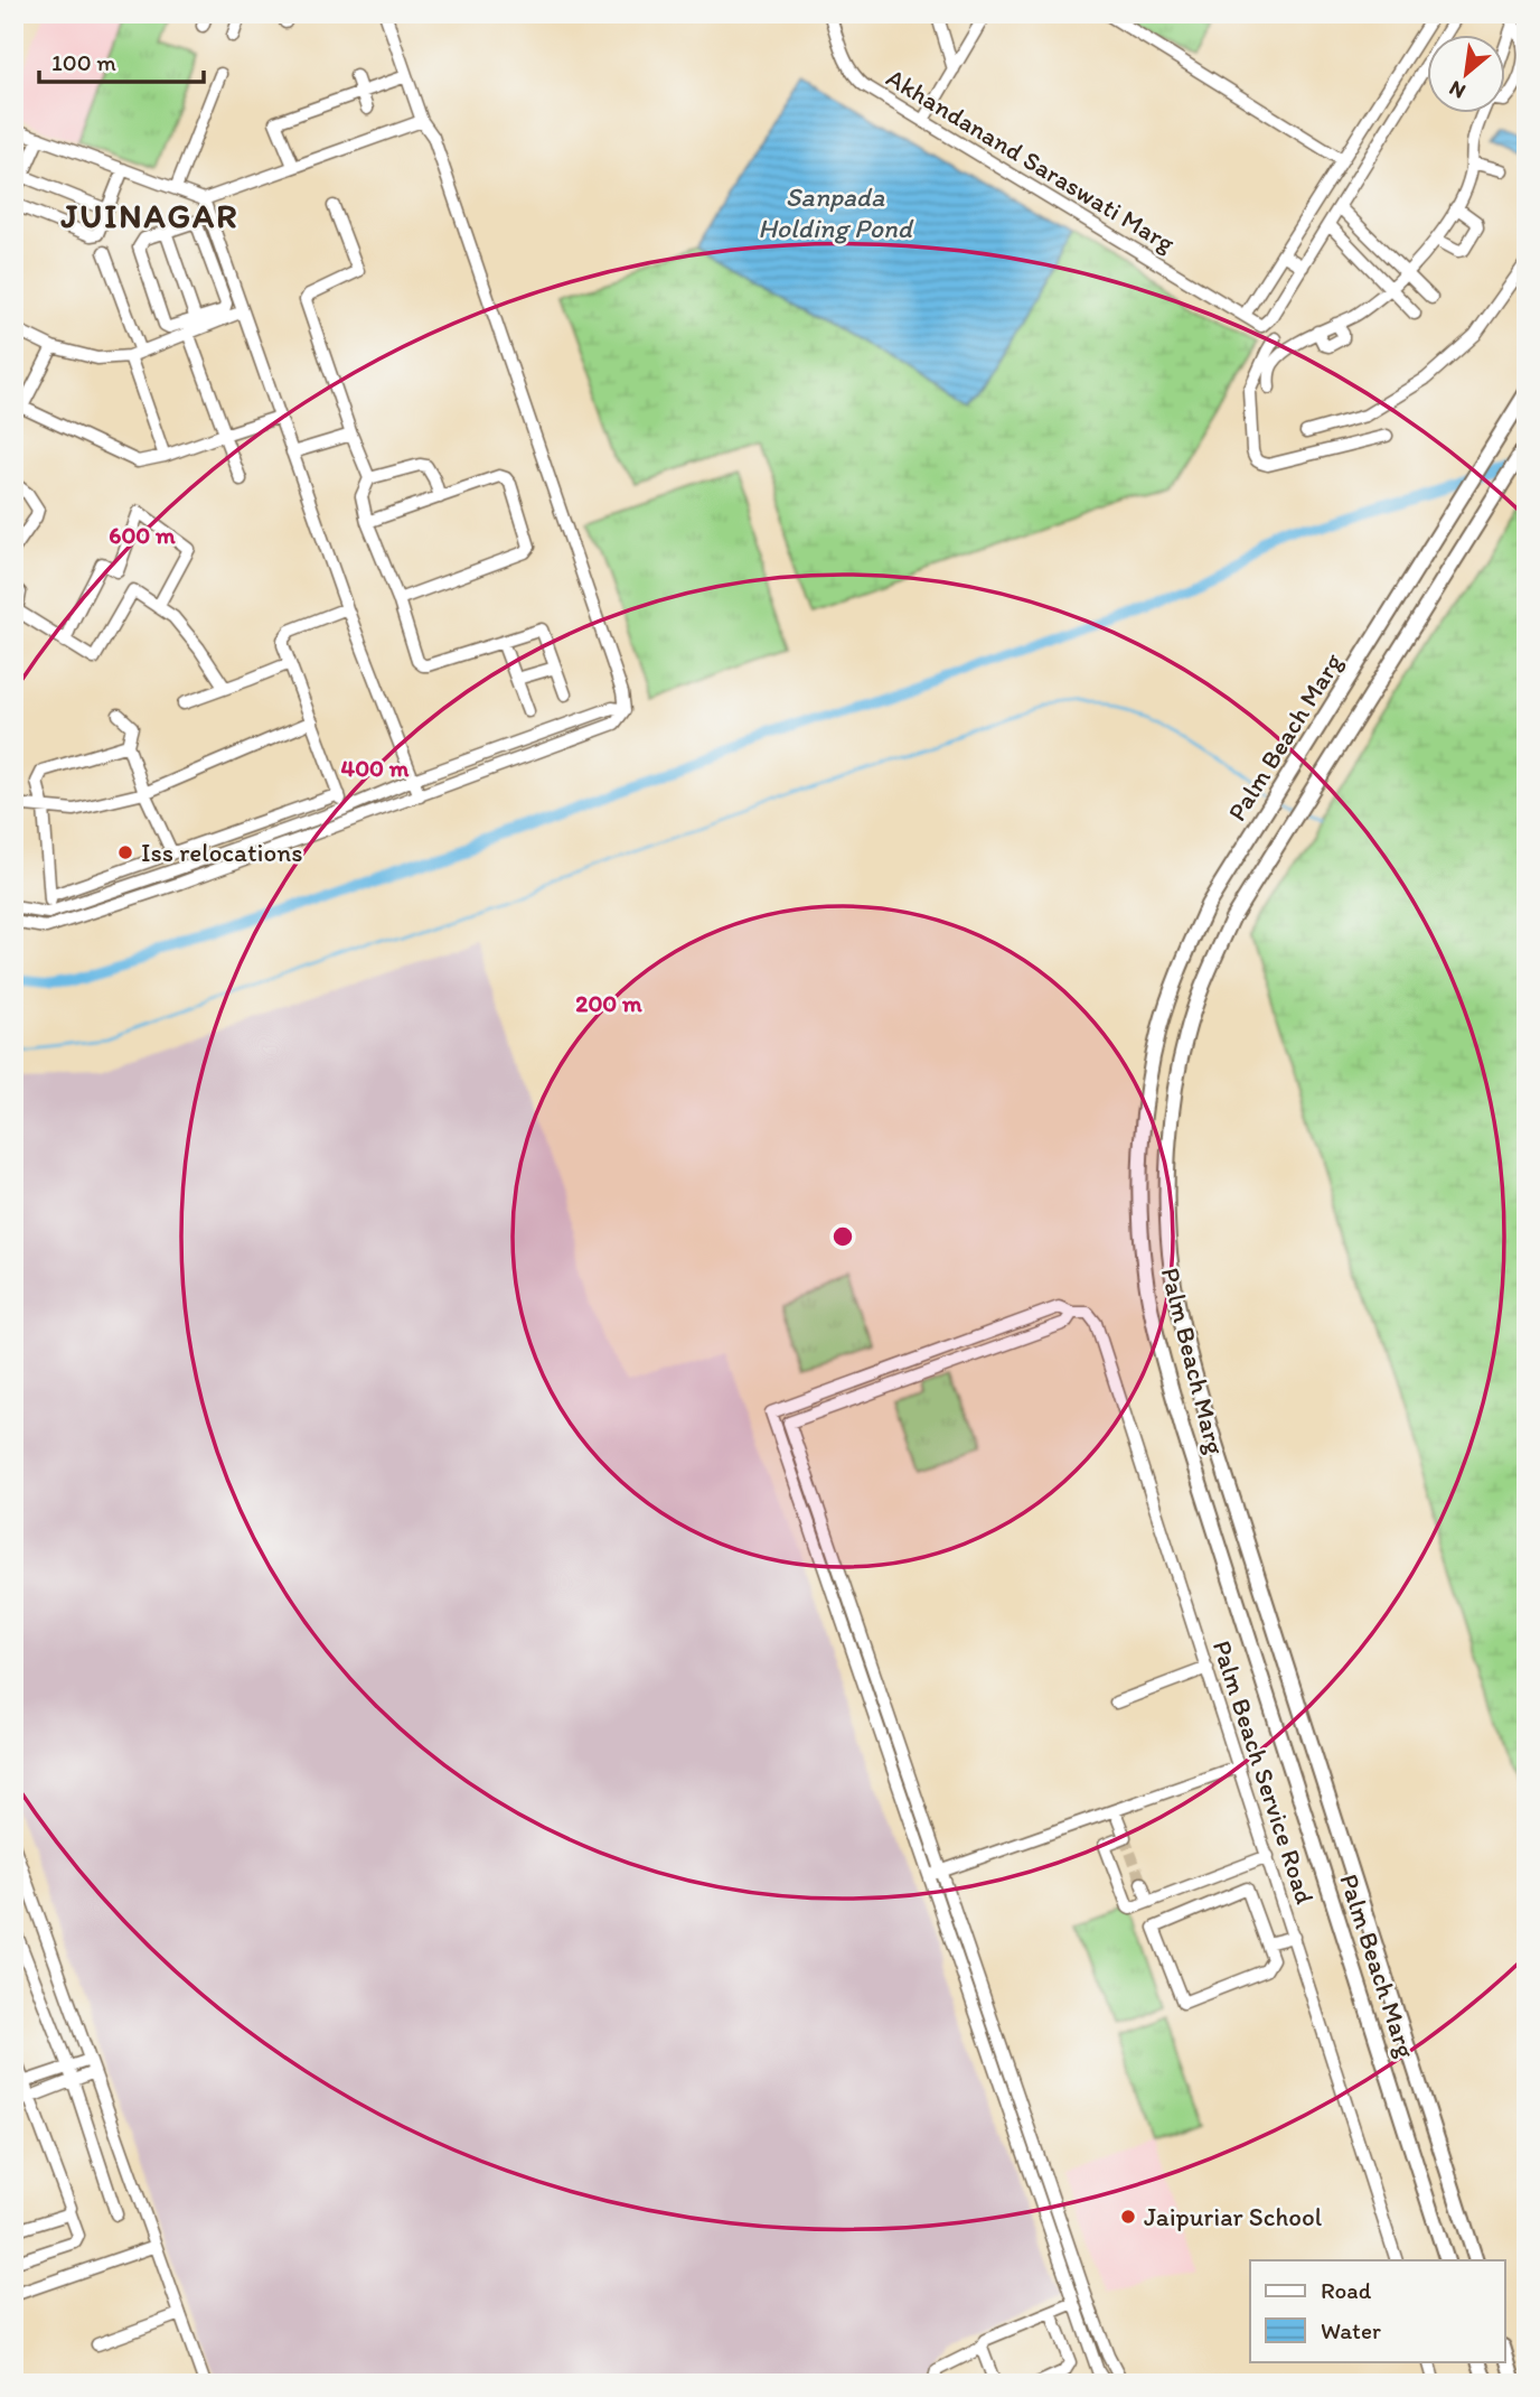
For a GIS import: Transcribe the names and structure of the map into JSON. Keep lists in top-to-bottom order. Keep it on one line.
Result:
{"streets":{"main road":["Palm Beach Marg"],"street":["Akhandanand Saraswati Marg","Palm Beach Service Road"]},"districts":["JUINAGAR"],"water":["Sanpada Holding Pond"],"places":["Iss relocations","Jaipuriar School"],"legend":["Road","Water"],"scale_bar":"100 m","north":"bottom left","rings":["600 m","400 m","200 m"]}
